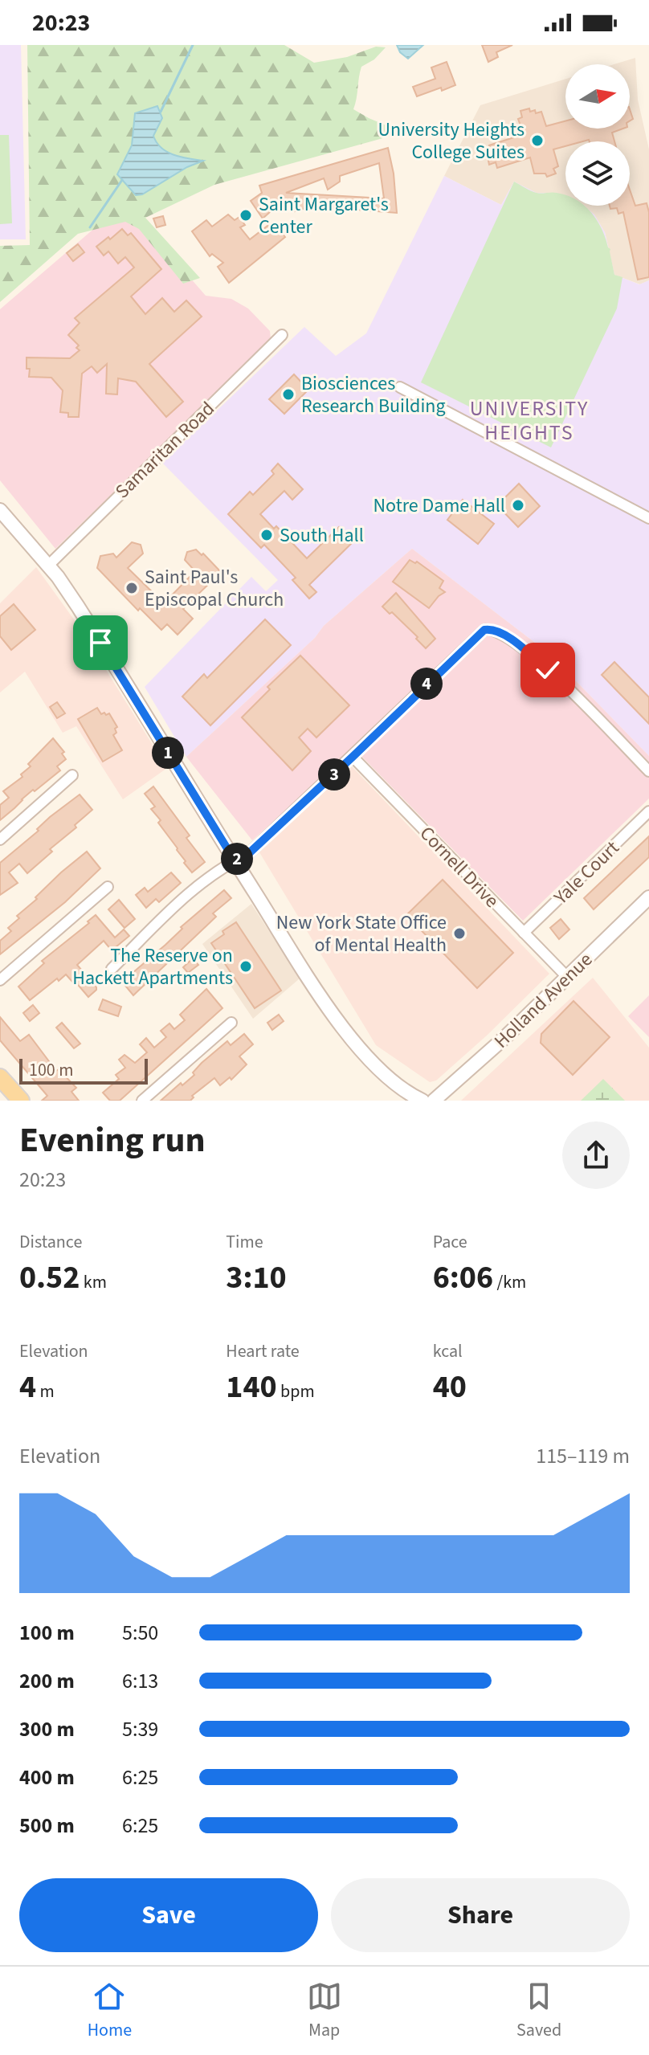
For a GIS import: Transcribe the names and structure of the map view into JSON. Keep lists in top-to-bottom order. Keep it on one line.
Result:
{"streets":{"street":["Samaritan Road","Cornell Drive","Yale Court","Holland Avenue"]},"crossings":[["Cornell Drive","Yale Court"],["Cornell Drive","Holland Avenue"]],"districts":["UNIVERSITY HEIGHTS"],"places":["University Heights College Suites","Saint Margaret's Center","Biosciences Research Building","Notre Dame Hall","South Hall","Saint Paul's Episcopal Church","New York State Office of Mental Health","The Reserve on Hackett Apartments"],"scale_bar":"100 m","north":"right","page":{"status":"20:23","pins":["4","1","3","2"],"scale":"100 m","heading":["Evening run","20:23"],"stats":[["Distance","0.52 km"],["Time","3:10"],["Pace","6:06 /km"],["Elevation","4 m"],["Heart rate","140 bpm"],["kcal","40"]],"chart":["Elevation","115–119 m"],"list":[{"name":"100 m","note":"5:50"},{"name":"200 m","note":"6:13"},{"name":"300 m","note":"5:39"},{"name":"400 m","note":"6:25"},{"name":"500 m","note":"6:25"}],"buttons":["Save","Share"],"tabs":["Home","Map","Saved"]}}
